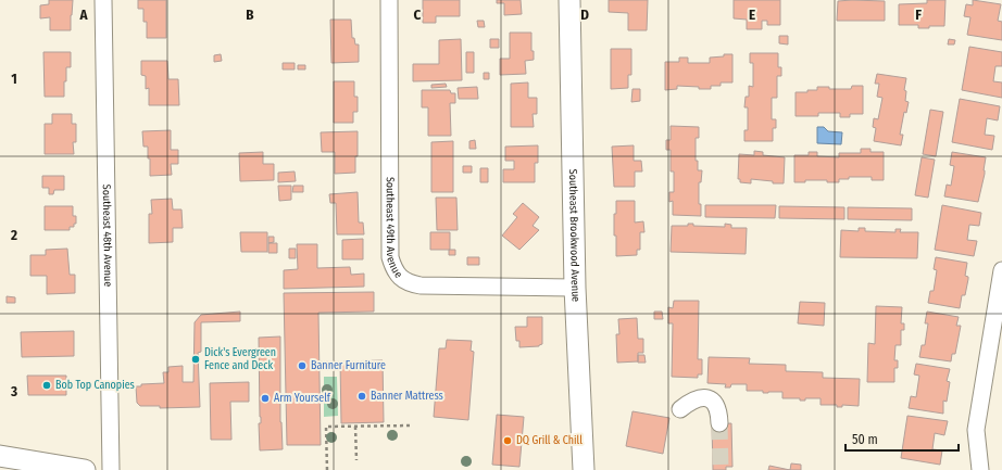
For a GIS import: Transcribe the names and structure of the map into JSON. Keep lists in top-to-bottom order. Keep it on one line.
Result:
{"streets":{"main road":["Southeast Brookwood Avenue"],"street":["Southeast 49th Avenue","Southeast 48th Avenue"]},"crossings":[["Southeast 49th Avenue","Southeast Brookwood Avenue"]],"places":["Dick's Evergreen Fence and Deck","Banner Furniture","Bob Top Canopies","Banner Mattress","Arm Yourself","DQ Grill & Chill"],"scale_bar":"50 m","grid":{"columns":["A","B","C","D","E","F"],"rows":["1","2","3"]}}
